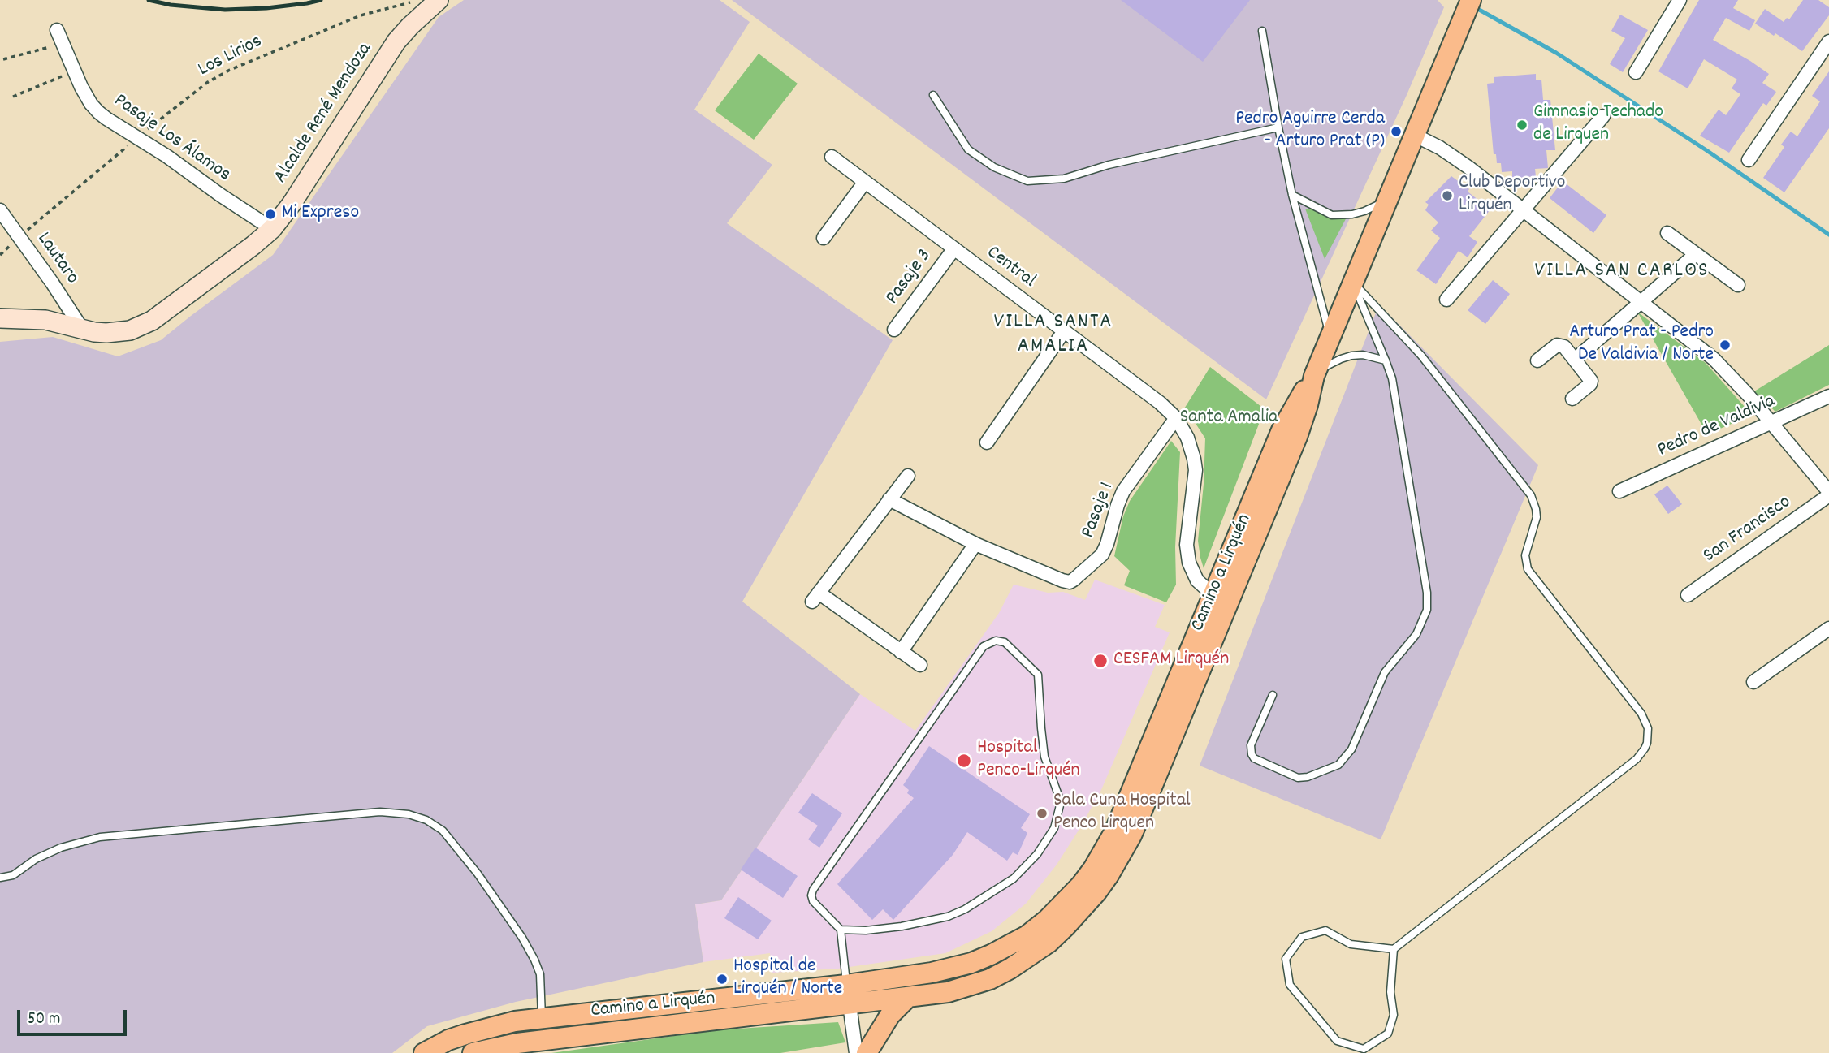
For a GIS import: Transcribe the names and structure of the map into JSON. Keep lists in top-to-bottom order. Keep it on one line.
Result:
{"streets":{"main road":["Camino a Lirquén"],"street":["Alcalde René Mendoza","Pasaje Los Álamos","Lautaro","Central","Pasaje 3","Pedro de Valdivia","Pasaje 1","San Francisco"],"path":["Los Lirios"]},"crossings":[["Los Lirios","Pasaje Los Álamos"],["Los Lirios","Lautaro"],["Alcalde René Mendoza","Pasaje Los Álamos"],["Alcalde René Mendoza","Lautaro"],["Central","Pasaje 3"],["Central","Pasaje 1"],["Central","Camino a Lirquén"]],"districts":["VILLA SAN CARLOS","VILLA SANTA AMALIA"],"parks":["Santa Amalia"],"places":["Gimnasio Techado de Lirquen","Pedro Aguirre Cerda - Arturo Prat (P)","Club Deportivo Lirquén","Mi Expreso","Arturo Prat - Pedro De Valdivia / Norte","CESFAM Lirquén","Hospital Penco-Lirquén","Sala Cuna Hospital Penco Lirquen","Hospital de Lirquén / Norte"],"scale_bar":"50 m"}
